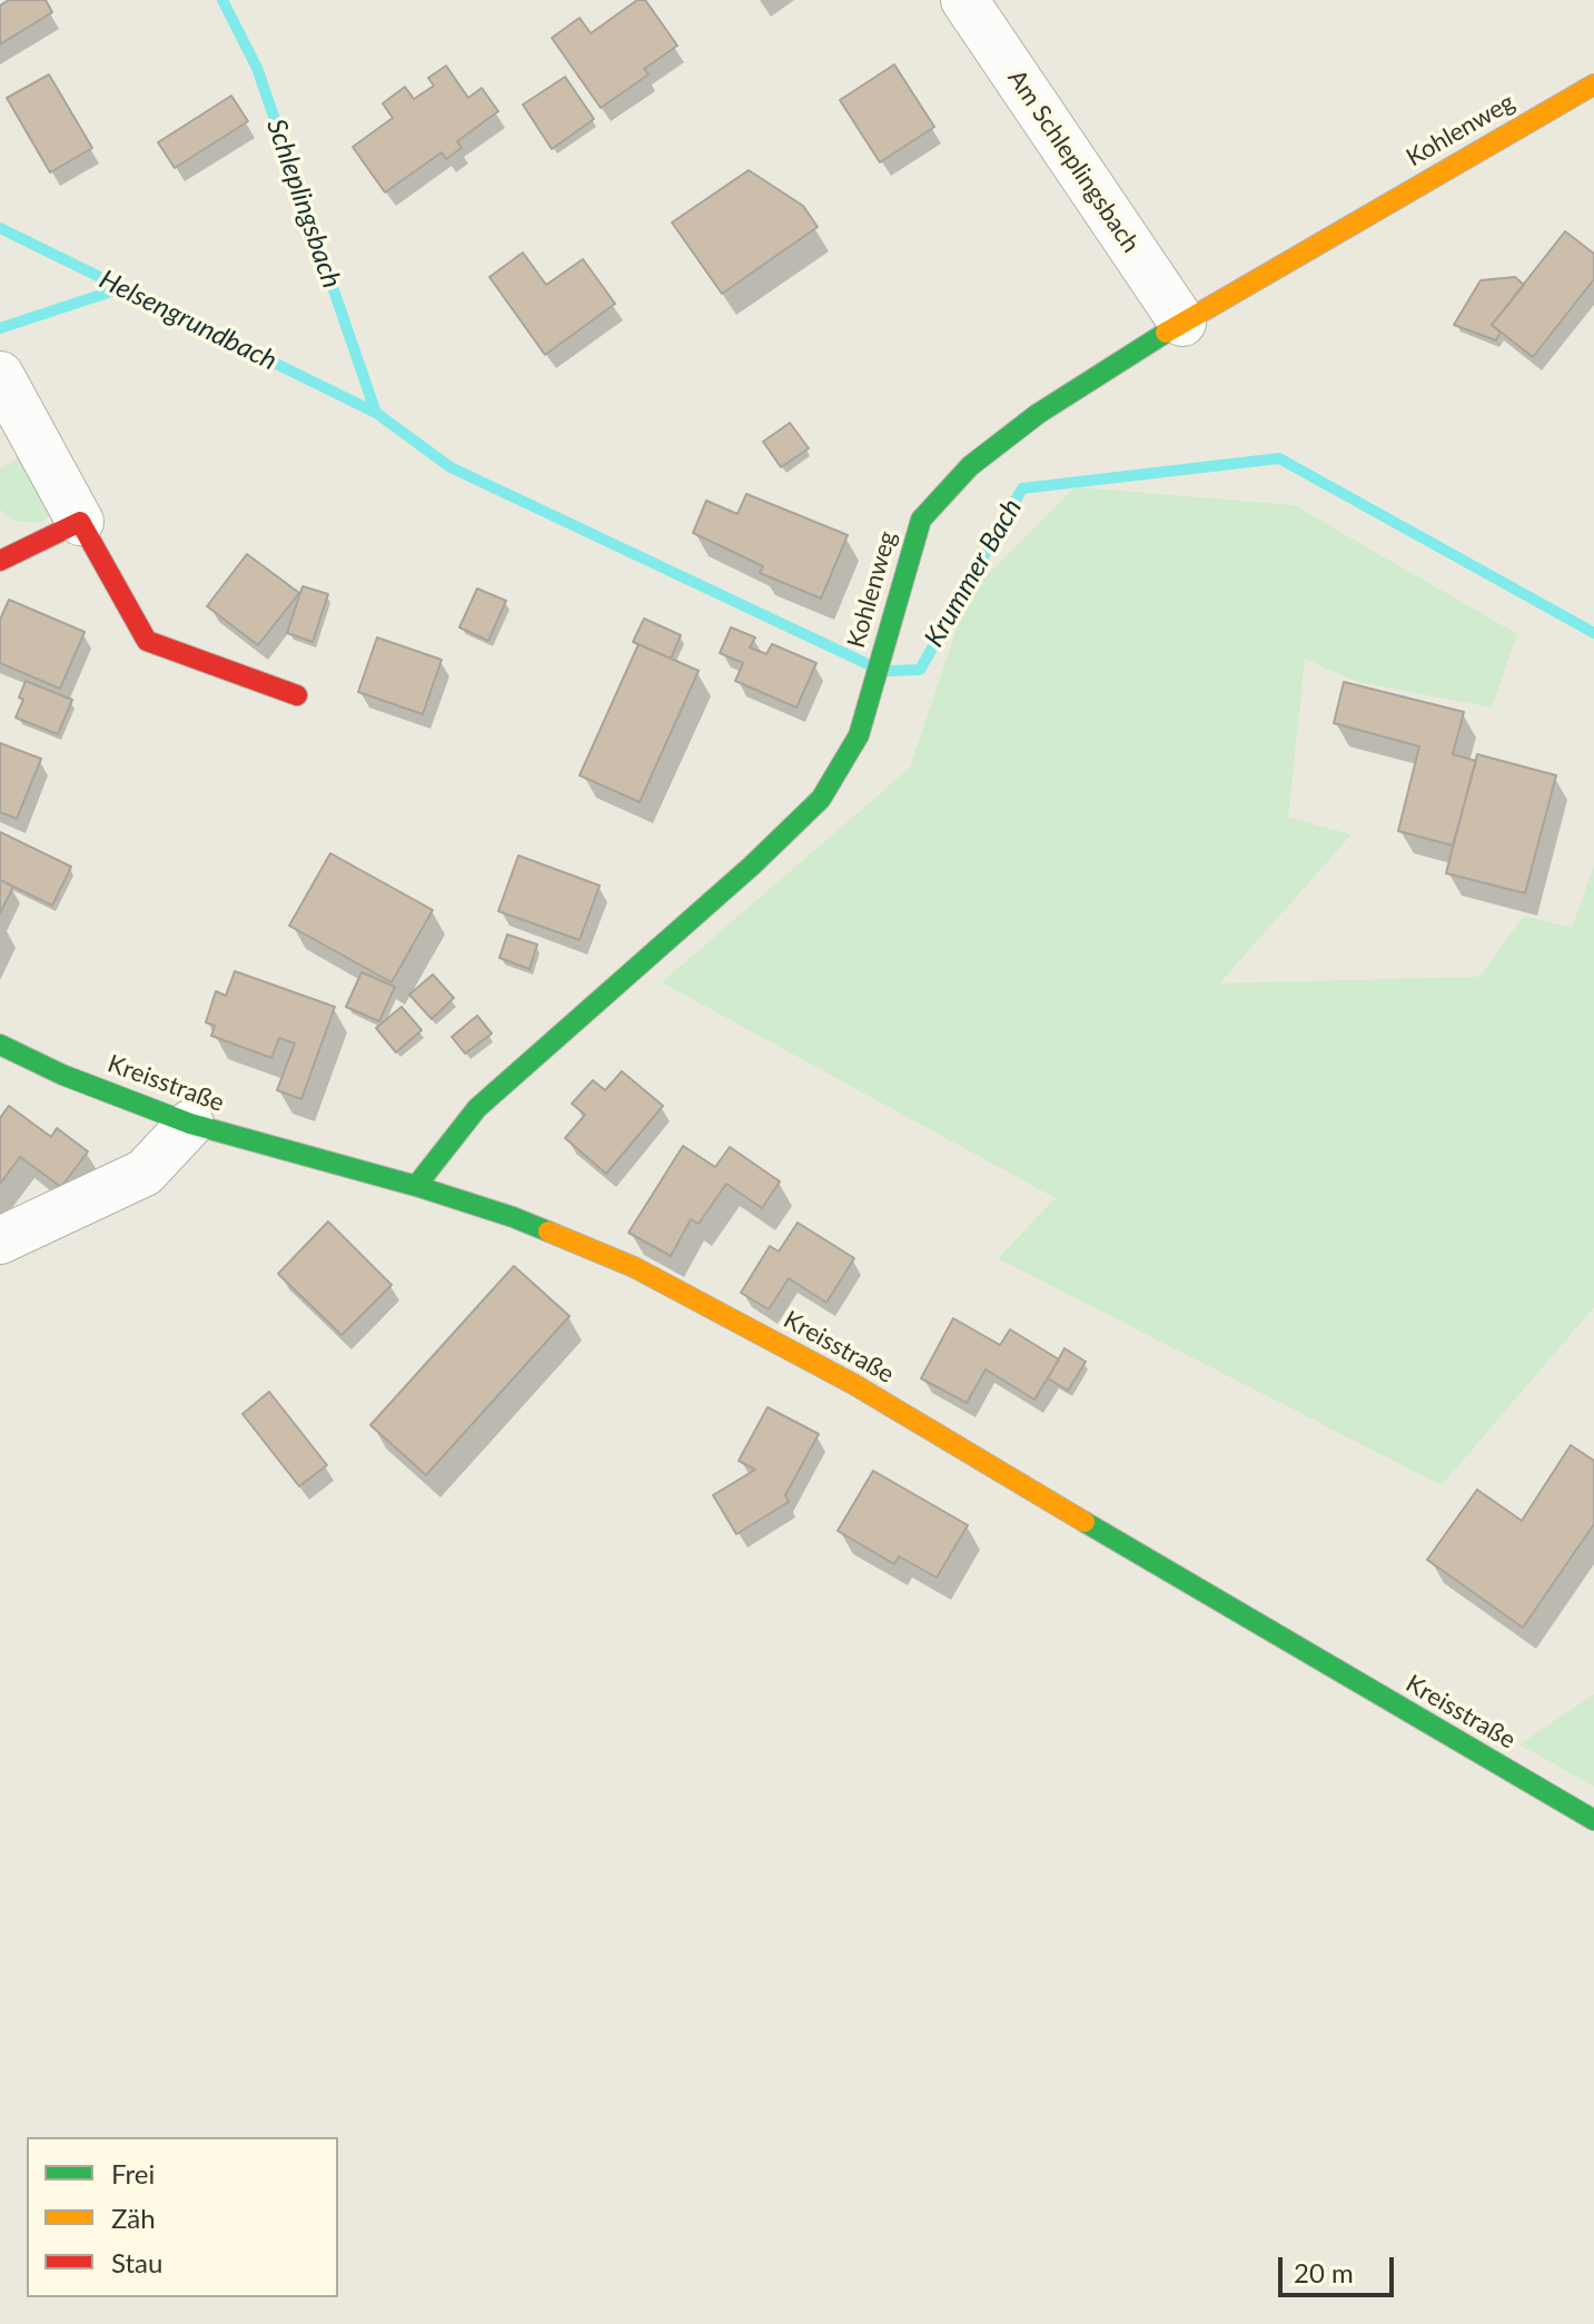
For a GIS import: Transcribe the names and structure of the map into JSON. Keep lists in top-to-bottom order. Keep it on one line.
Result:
{"streets":{"street":["Kohlenweg","Am Schleplingsbach","Kreisstraße"]},"crossings":[["Kohlenweg","Am Schleplingsbach"],["Kohlenweg","Kreisstraße"]],"water":["Schleplingsbach","Helsengrundbach","Krummer Bach"],"legend":["Frei","Zäh","Stau"],"scale_bar":"20 m"}
